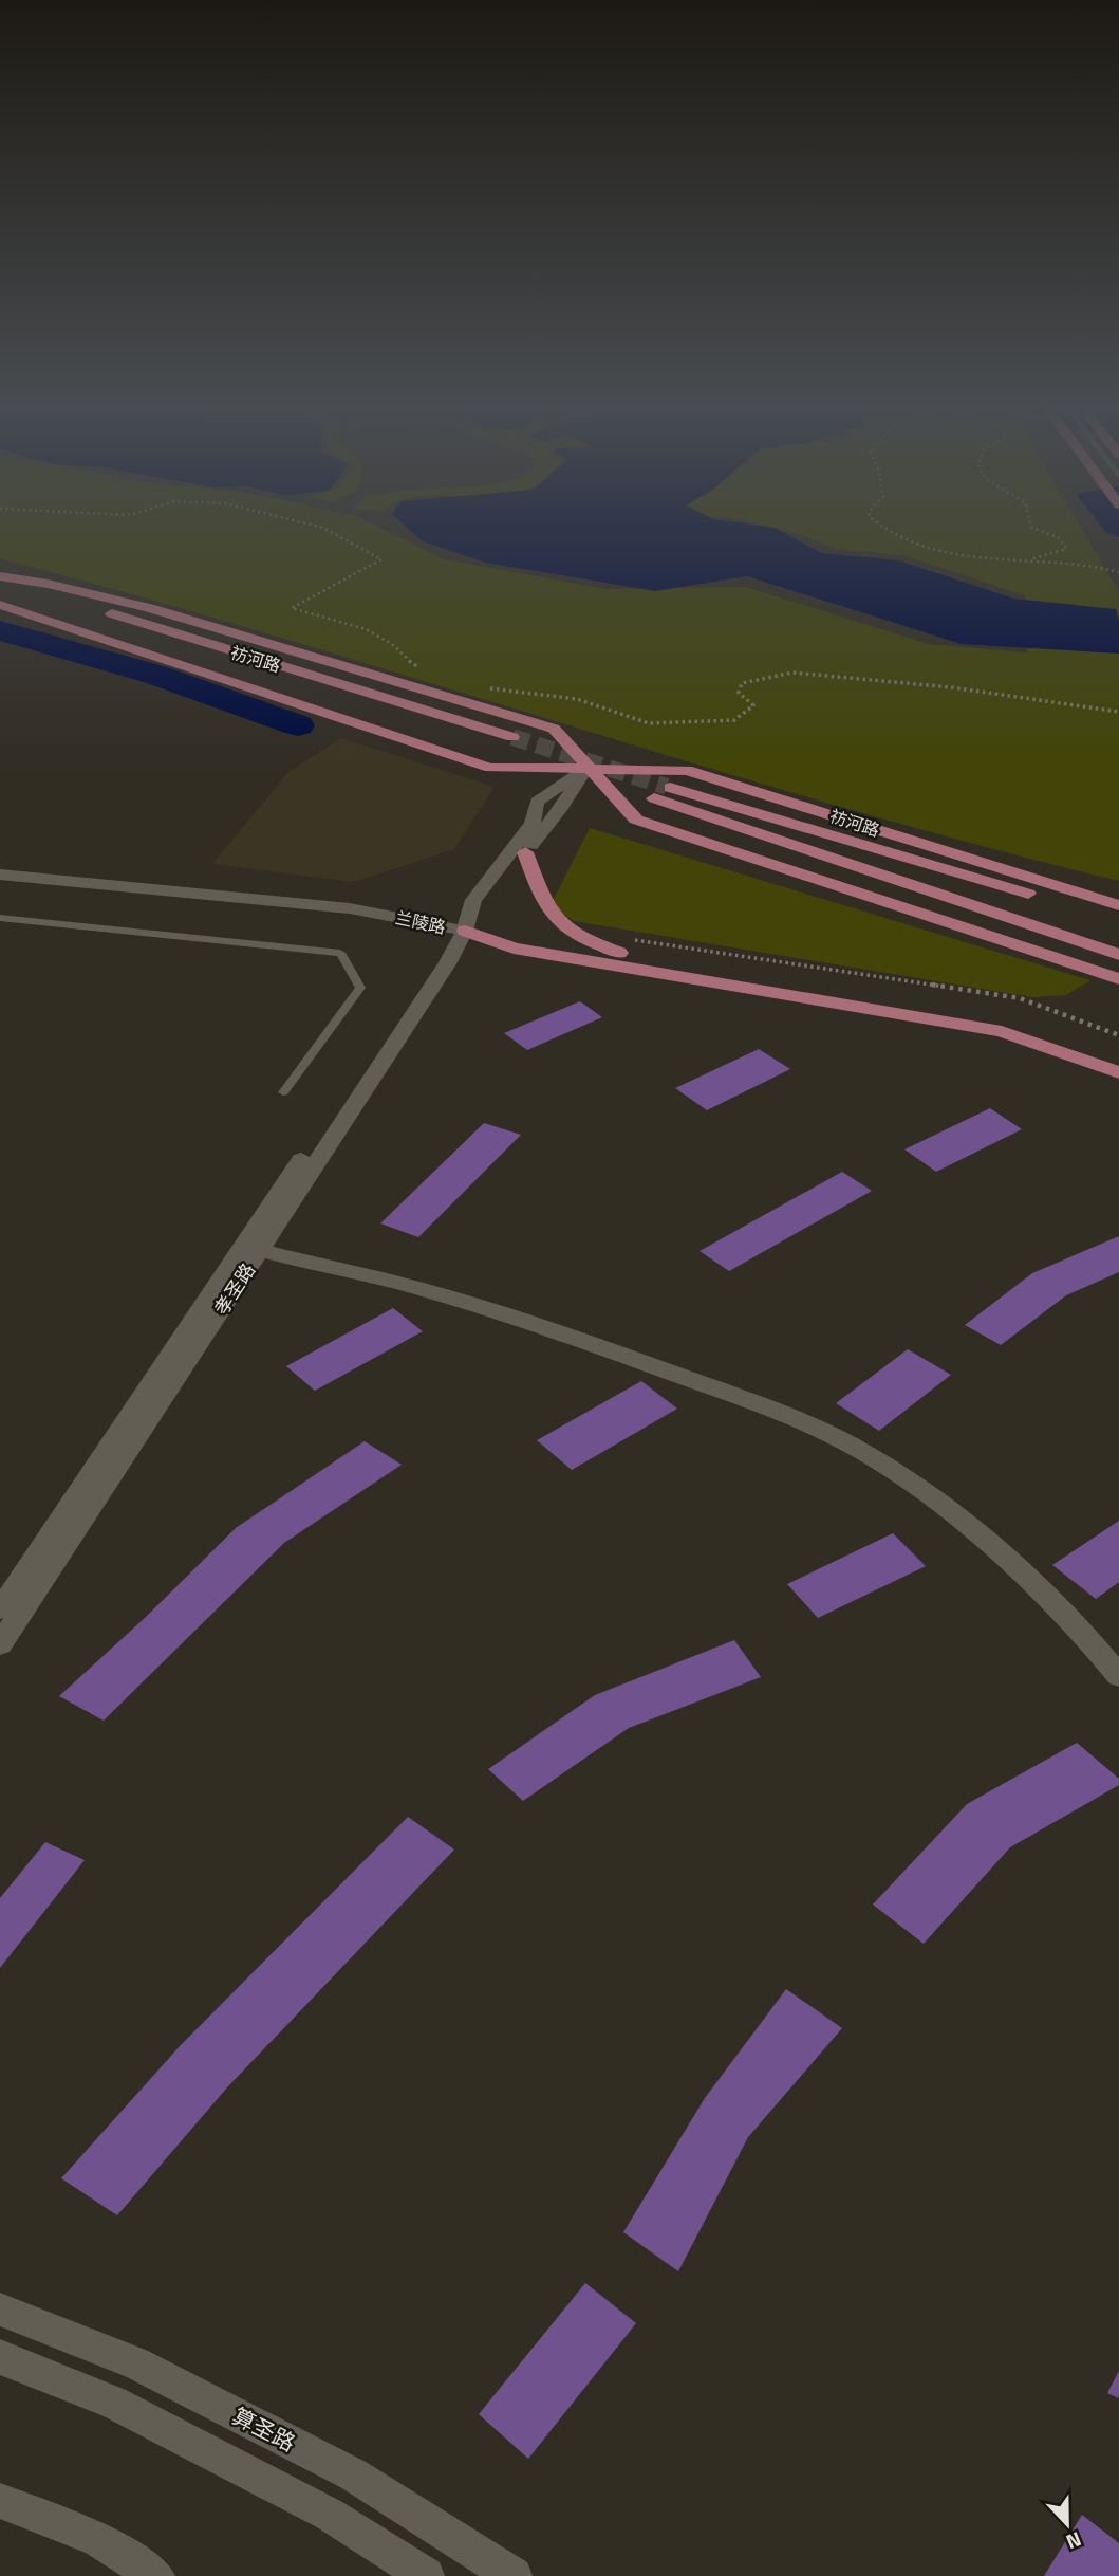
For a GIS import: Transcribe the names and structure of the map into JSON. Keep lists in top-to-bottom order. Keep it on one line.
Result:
{"streets":{"main road":["祊河路","兰陵路","孝圣路","算圣路"]},"crossings":[["祊河路","孝圣路"],["兰陵路","孝圣路"]],"north":"bottom"}
